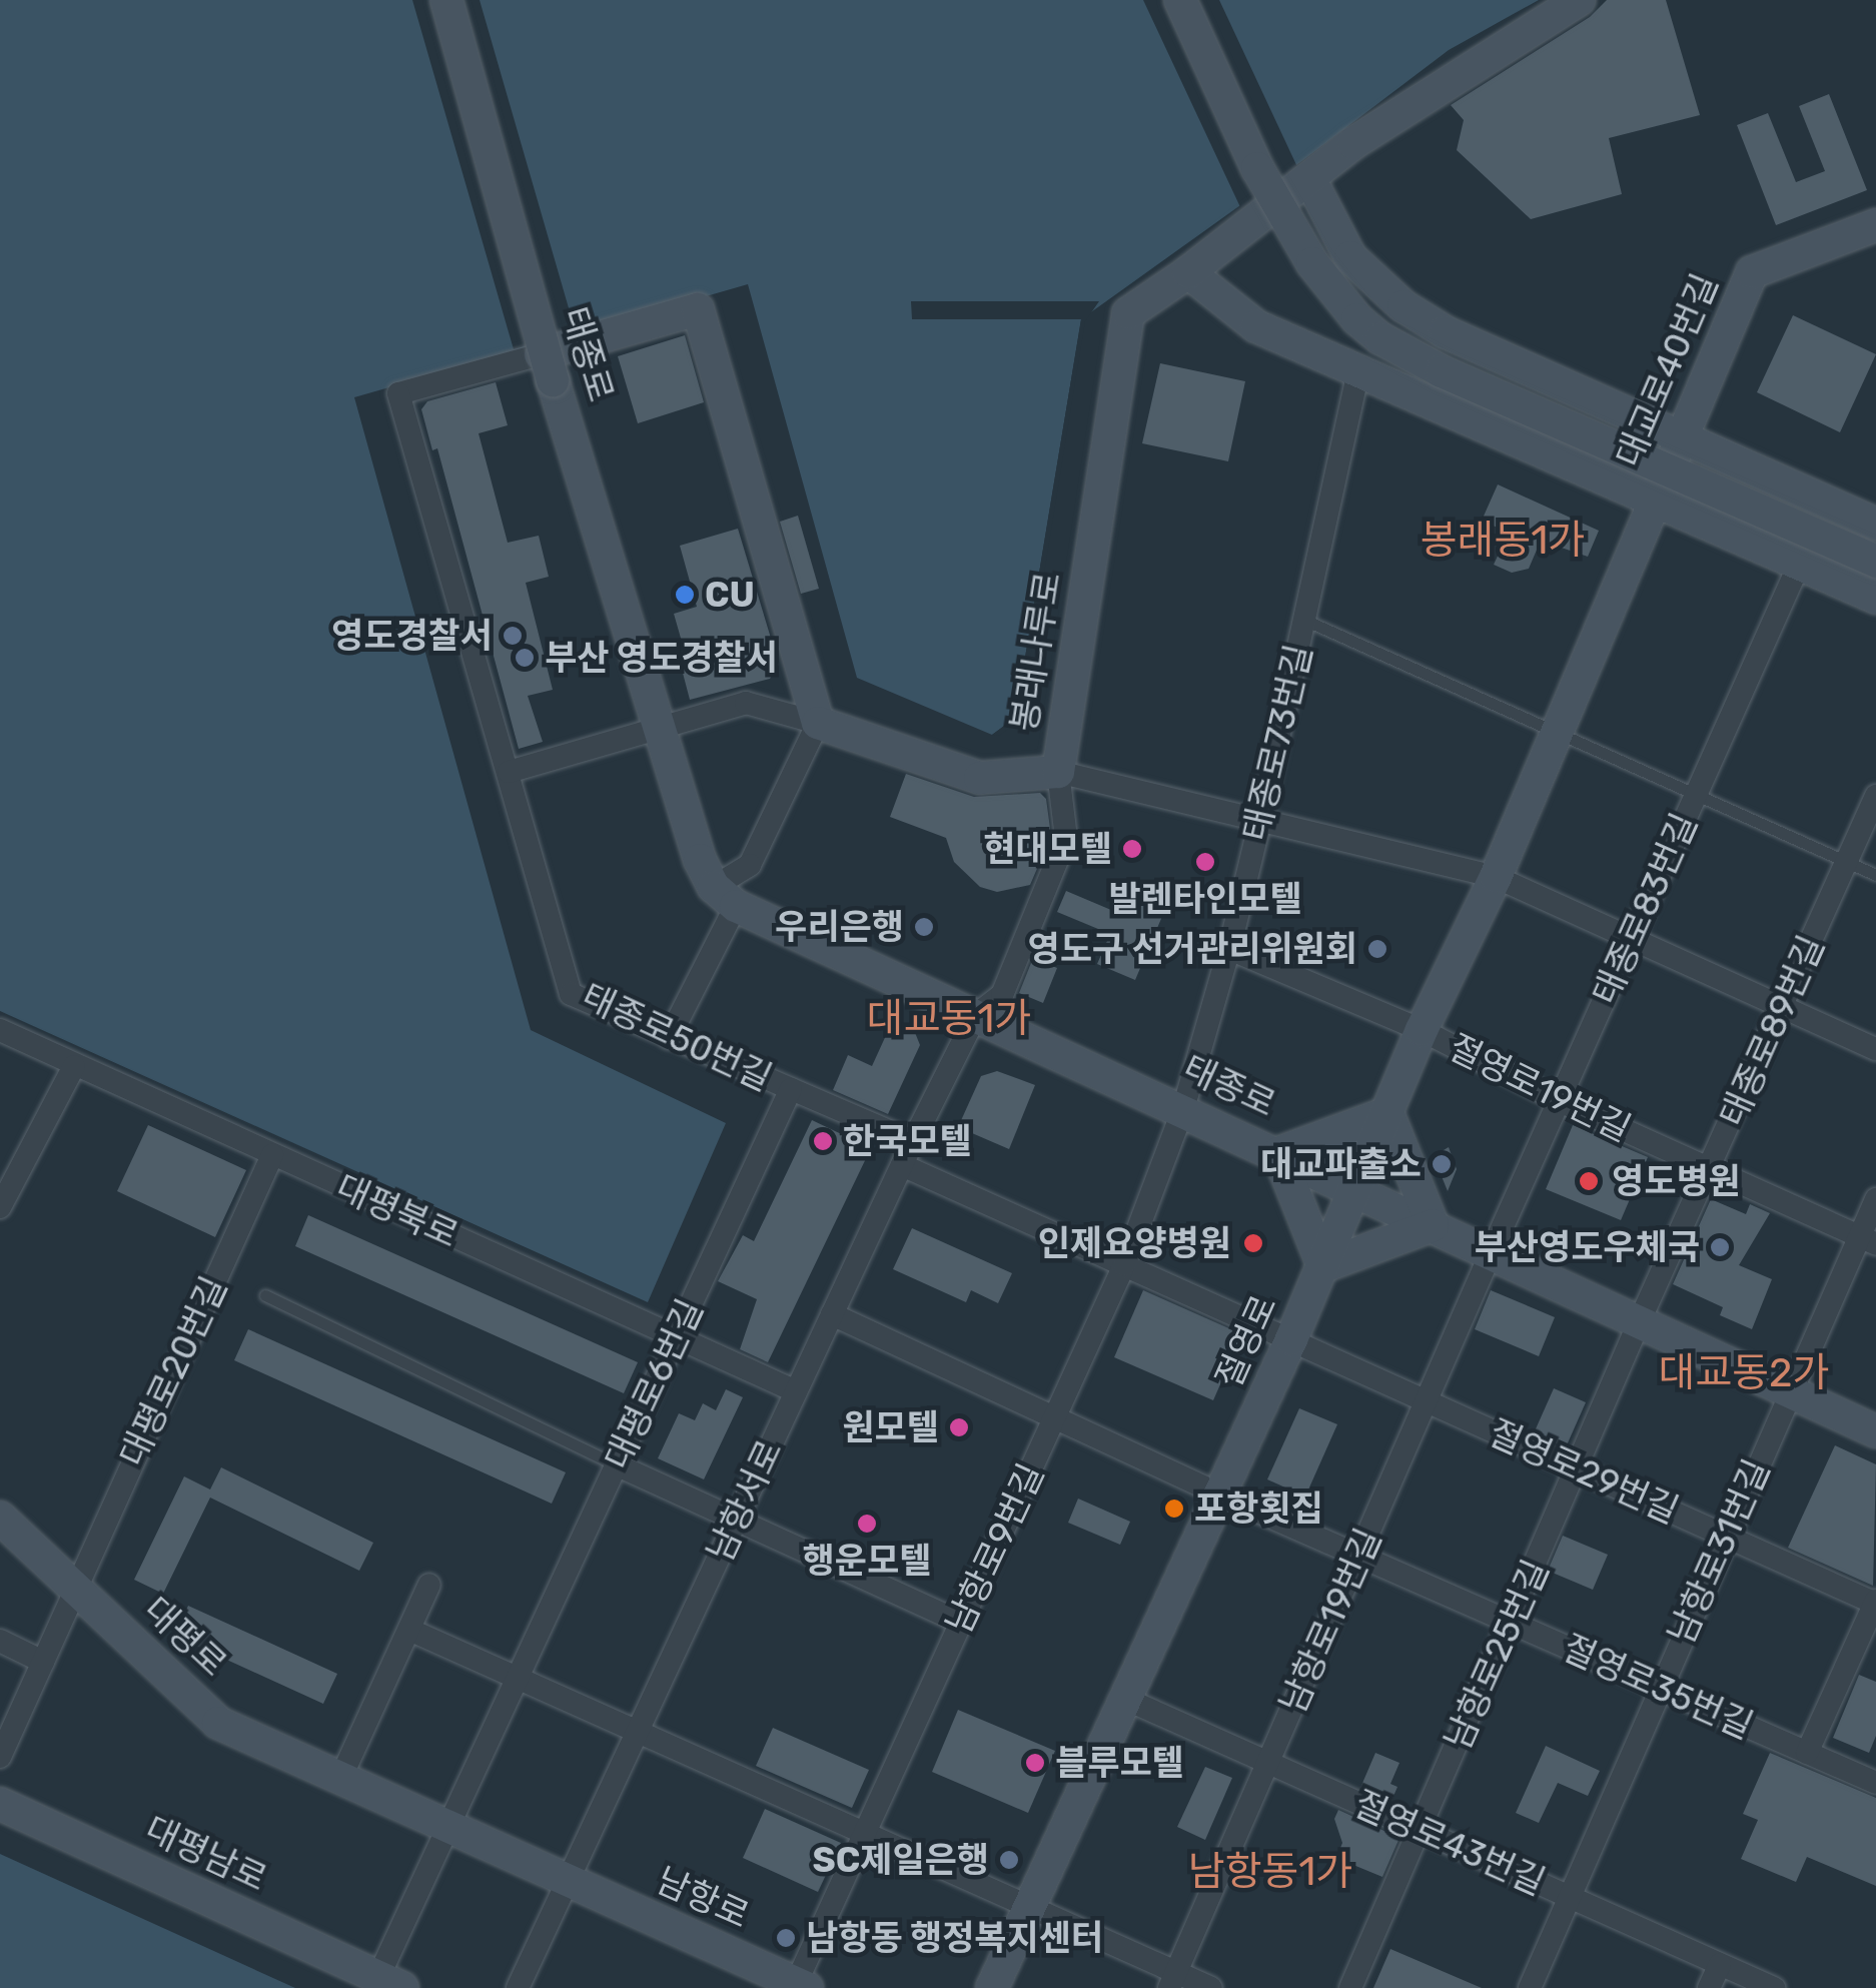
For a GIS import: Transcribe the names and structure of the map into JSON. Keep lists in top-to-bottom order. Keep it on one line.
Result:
{"streets":{"main road":["태종로","대교로40번길","봉래나루로","절영로","대평로","대평남로","남항로"],"street":["태종로73번길","태종로83번길","태종로89번길","태종로50번길","절영로19번길","대평북로","대평로20번길","대평로6번길","절영로29번길","남항서로","남항로9번길","남항로31번길","남항로19번길","남항로25번길","절영로35번길","절영로43번길"]},"crossings":[["태종로","태종로73번길"],["태종로","태종로83번길"],["태종로","태종로89번길"],["태종로","절영로"],["태종로","남항서로"],["태종로","남항로9번길"],["태종로","남항로31번길"],["태종로","남항로19번길"],["태종로","남항로25번길"],["대교로40번길","절영로"],["봉래나루로","남항서로"],["태종로73번길","절영로19번길"],["태종로73번길","남항로9번길"],["태종로83번길","절영로19번길"],["태종로83번길","남항로19번길"],["태종로89번길","절영로19번길"],["태종로89번길","남항로25번길"],["태종로50번길","대평로6번길"],["태종로50번길","남항서로"],["절영로19번길","절영로"],["절영로19번길","남항로31번길"],["대평북로","대평로20번길"],["대평북로","대평로6번길"],["대평북로","남항서로"],["절영로","절영로29번길"],["절영로","절영로35번길"],["절영로","절영로43번길"],["대평로20번길","대평로"],["대평로6번길","대평로"],["대평로6번길","대평남로"],["절영로29번길","남항서로"],["절영로29번길","남항로9번길"],["절영로29번길","남항로31번길"],["절영로29번길","남항로19번길"],["절영로29번길","남항로25번길"],["남항서로","대평로"],["남항서로","절영로35번길"],["남항서로","남항로"],["남항로9번길","절영로35번길"],["남항로9번길","남항로"],["남항로31번길","절영로35번길"],["남항로31번길","절영로43번길"],["남항로19번길","절영로35번길"],["남항로19번길","절영로43번길"],["대평로","대평남로"],["대평로","남항로"],["남항로25번길","절영로35번길"],["남항로25번길","절영로43번길"]],"districts":["봉래동1가","대교동1가","대교동2가","남항동1가"],"places":["CU","영도경찰서","부산 영도경찰서","현대모텔","발렌타인모텔","우리은행","영도구 선거관리위원회","한국모텔","대교파출소","영도병원","인제요양병원","부산영도우체국","원모텔","포항횟집","행운모텔","블루모텔","SC제일은행","남항동 행정복지센터"]}
